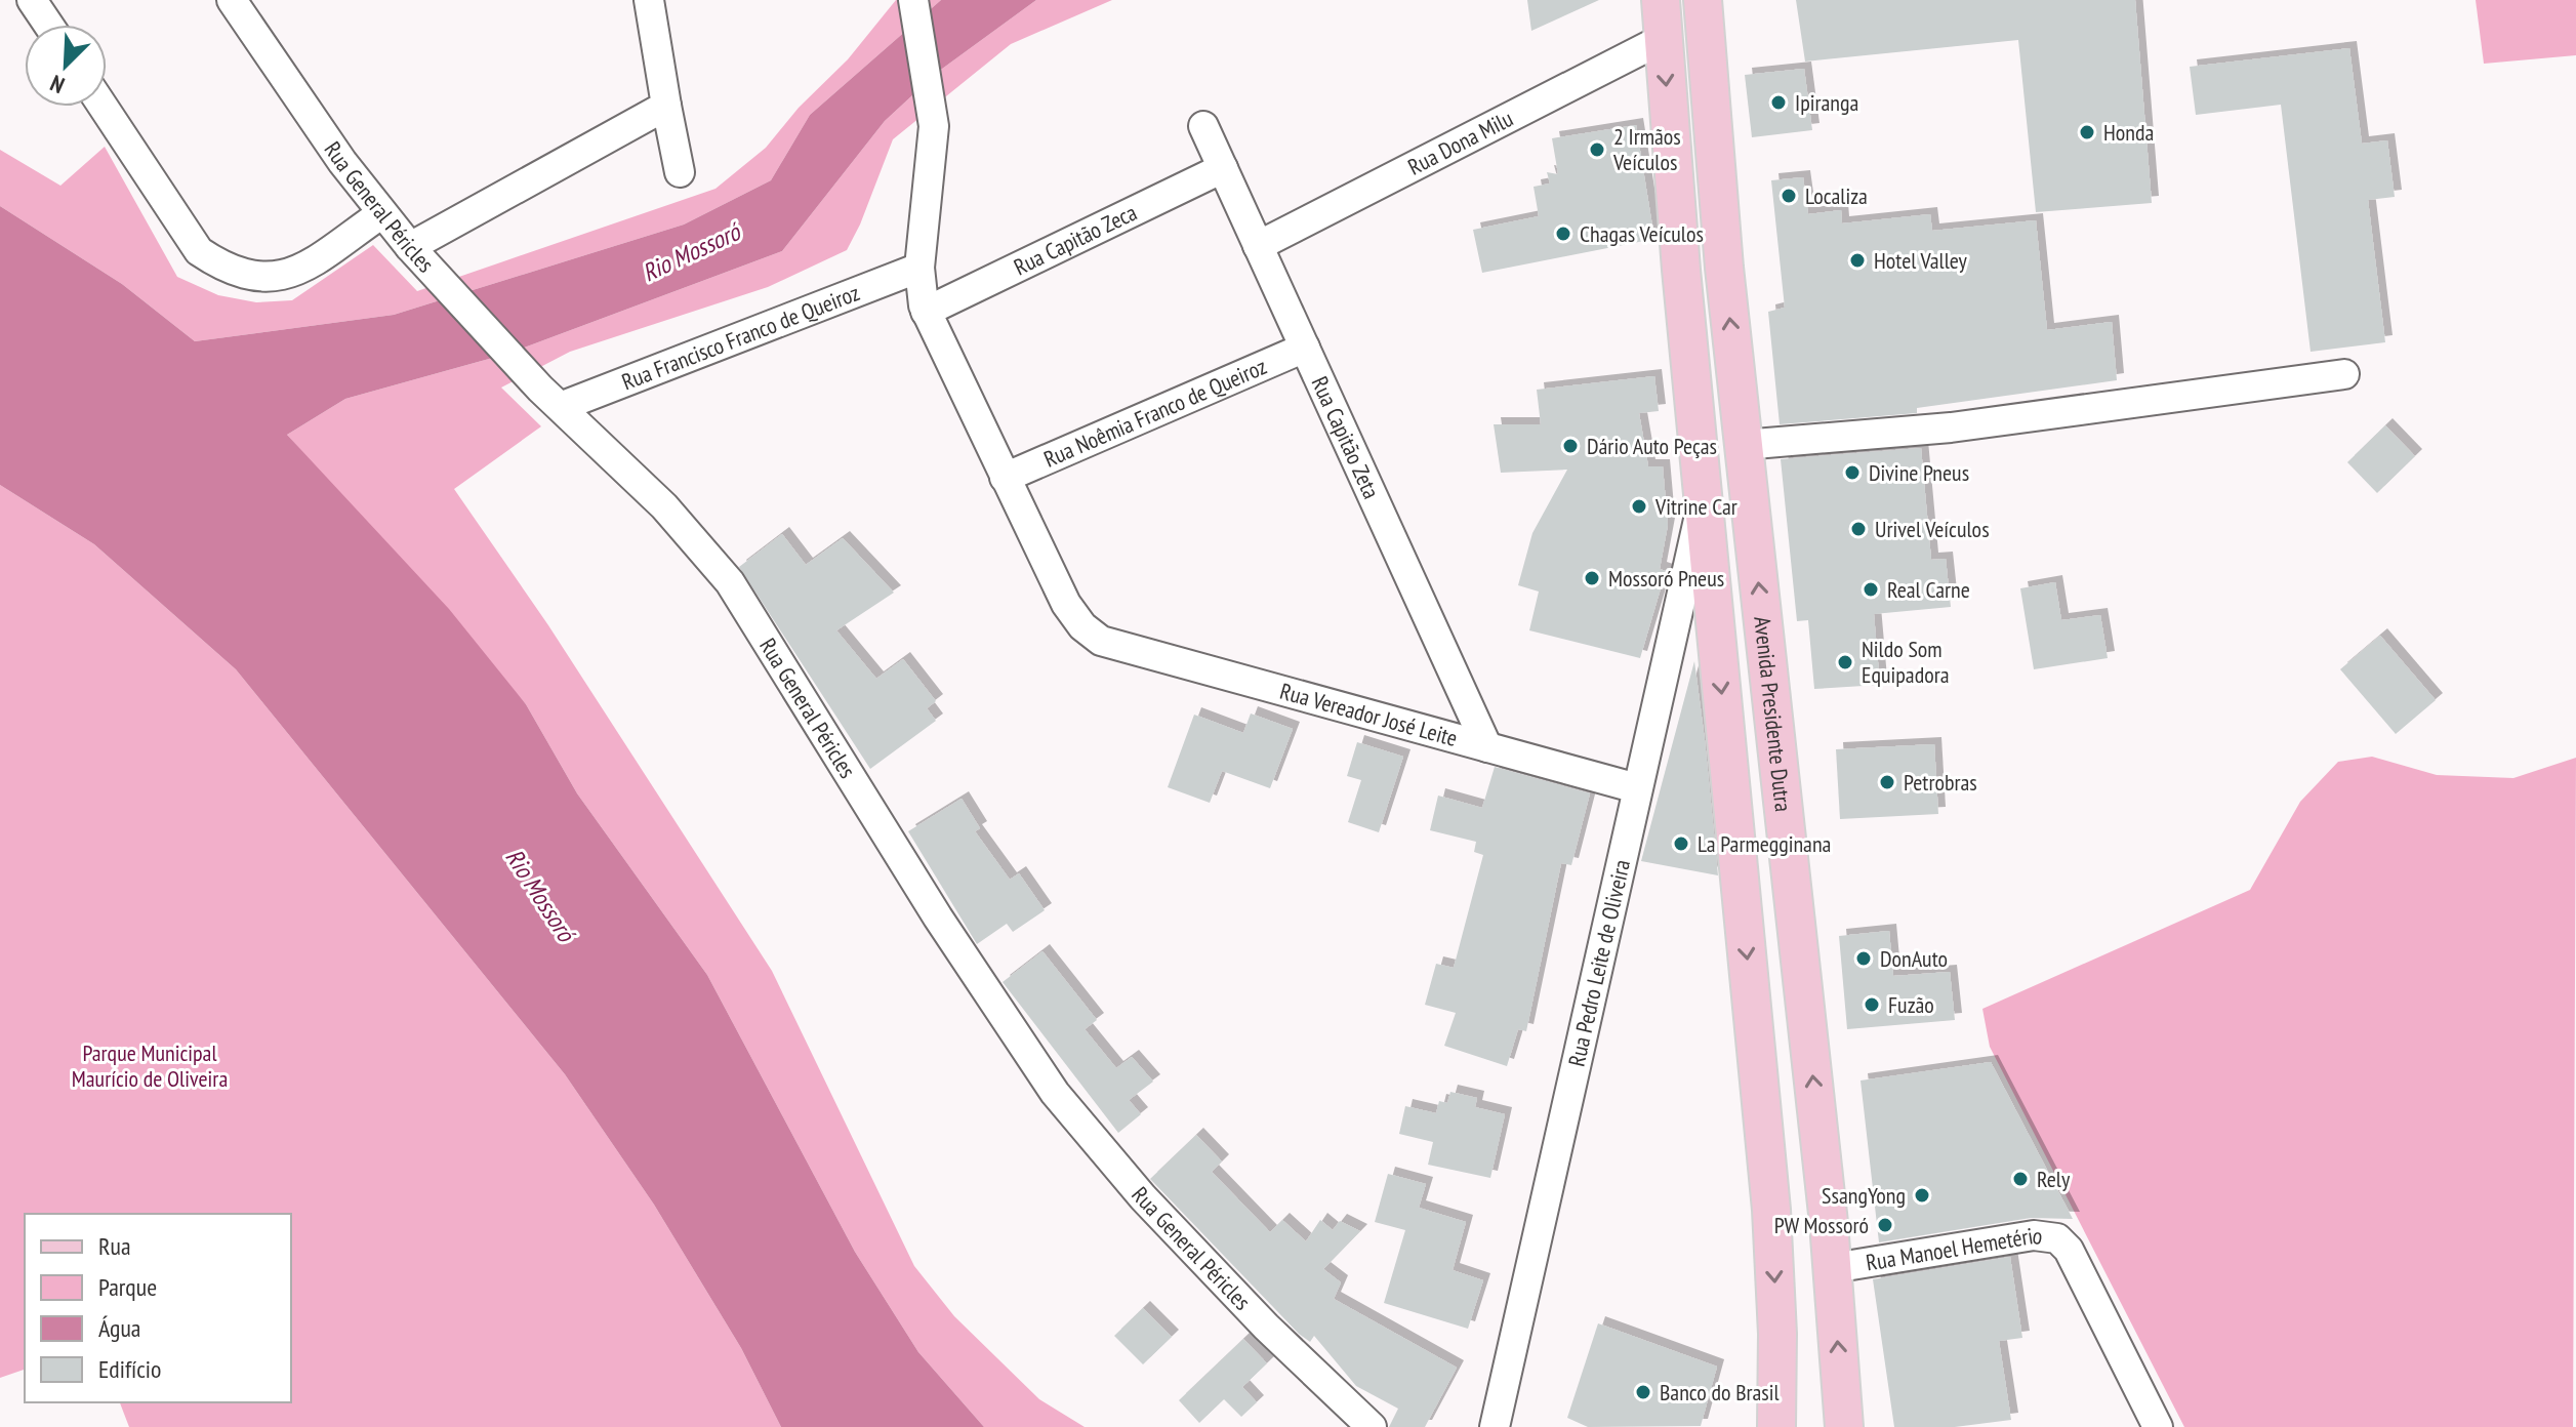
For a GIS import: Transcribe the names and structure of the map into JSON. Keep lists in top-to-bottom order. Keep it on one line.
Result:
{"streets":{"main road":["Avenida Presidente Dutra"],"street":["Rua Dona Milu","Rua General Péricles","Rua Capitão Zeca","Rua Francisco Franco de Queiroz","Rua Noêmia Franco de Queiroz","Rua Capitão Zeta","Rua Vereador José Leite","Rua Pedro Leite de Oliveira","Rua Manoel Hemetério"]},"crossings":[["Rua Dona Milu","Rua Capitão Zeta"],["Rua General Péricles","Rua Francisco Franco de Queiroz"],["Rua Capitão Zeca","Rua Capitão Zeta"],["Rua Noêmia Franco de Queiroz","Rua Capitão Zeta"],["Rua Noêmia Franco de Queiroz","Rua Vereador José Leite"],["Rua Capitão Zeta","Rua Vereador José Leite"],["Avenida Presidente Dutra","Rua Manoel Hemetério"],["Rua Vereador José Leite","Rua Pedro Leite de Oliveira"]],"water":["Rio Mossoró"],"parks":["Parque Municipal Maurício de Oliveira"],"places":["Ipiranga","Honda","2 Irmãos Veículos","Localiza","Chagas Veículos","Hotel Valley","Dário Auto Peças","Divine Pneus","Vitrine Car","Urivel Veículos","Mossoró Pneus","Real Carne","Nildo Som Equipadora","Petrobras","La Parmegginana","DonAuto","Fuzão","Rely","SsangYong","PW Mossoró","Banco do Brasil"],"legend":["Rua","Parque","Água","Edifício"],"north":"bottom left"}
